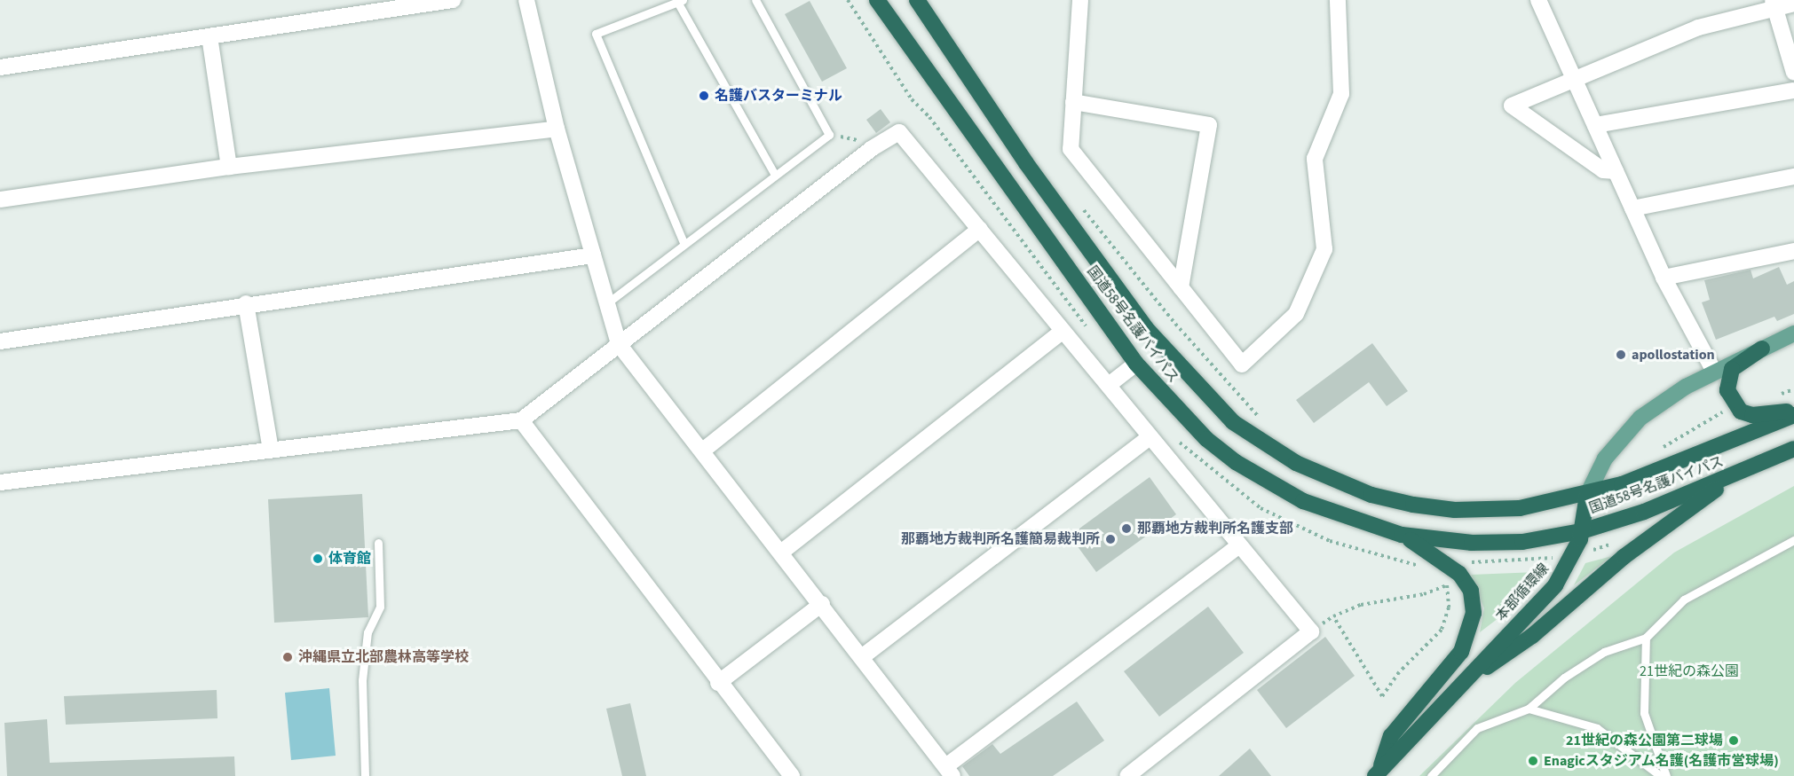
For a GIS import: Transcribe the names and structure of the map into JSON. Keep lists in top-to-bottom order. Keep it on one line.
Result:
{"streets":{"highway":["国道58号名護バイパス","本部循環線"]},"crossings":[["国道58号名護バイパス","本部循環線"]],"parks":["21世紀の森公園"],"places":["名護バスターミナル","apollostation","那覇地方裁判所名護支部","那覇地方裁判所名護簡易裁判所","体育館","沖縄県立北部農林高等学校","21世紀の森公園第二球場","Enagicスタジアム名護(名護市営球場)"]}
